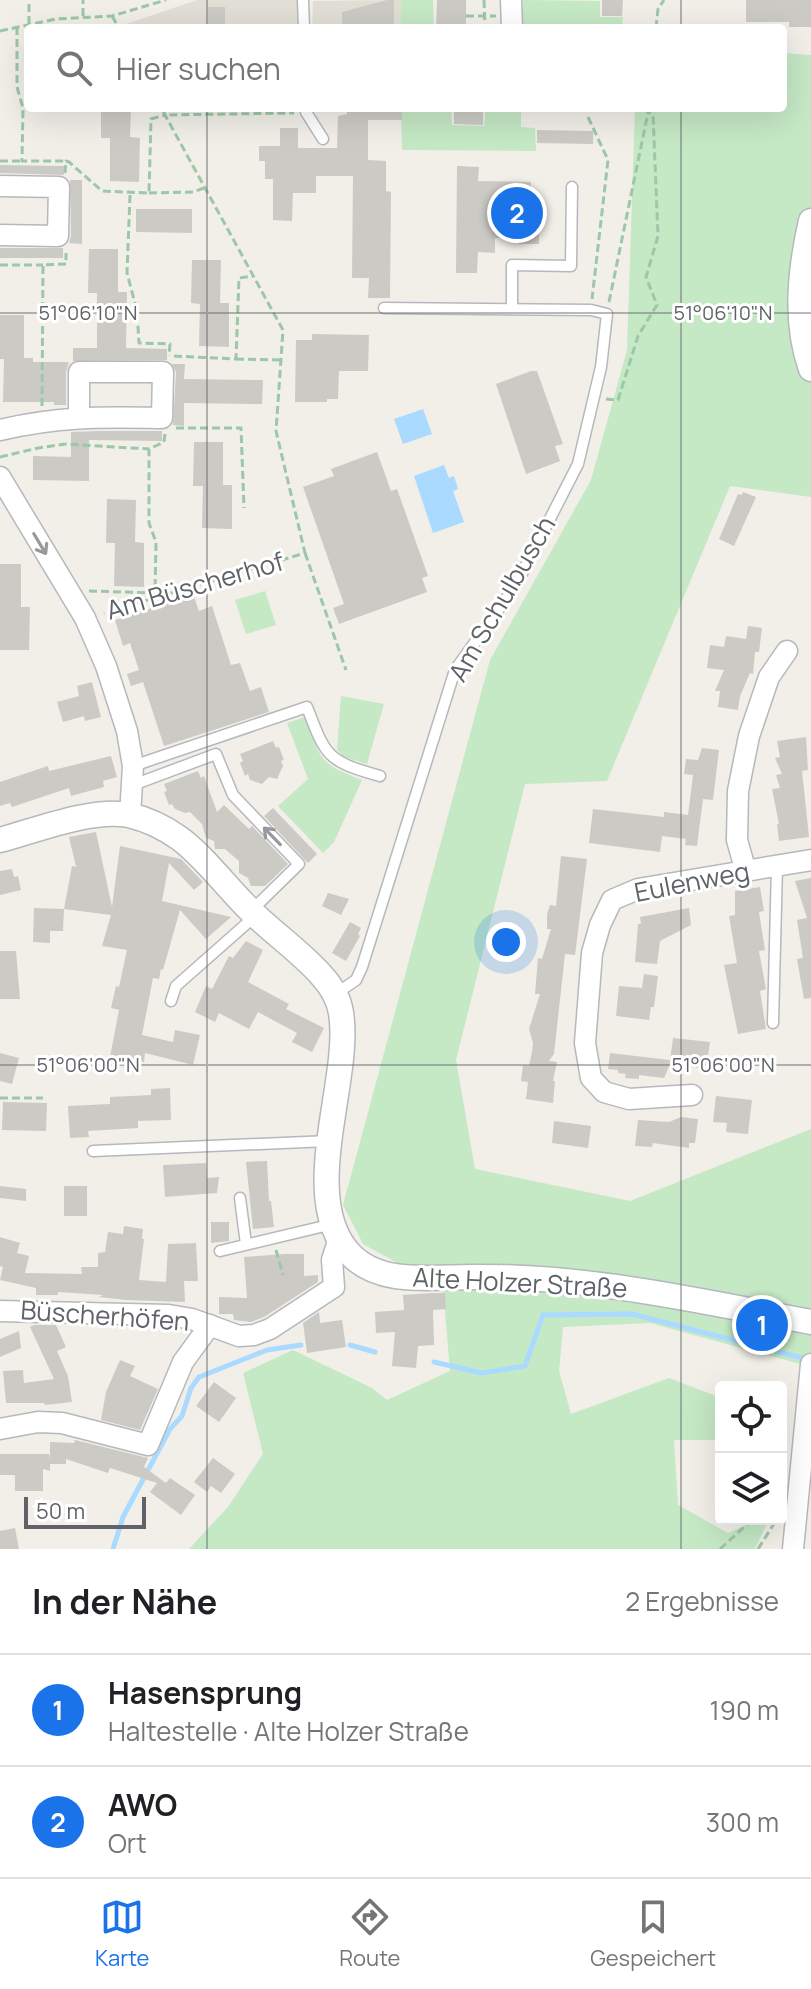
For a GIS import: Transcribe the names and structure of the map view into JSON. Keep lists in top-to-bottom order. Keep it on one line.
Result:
{"streets":{"street":["Am Büscherhof","Eulenweg","Alte Holzer Straße","Büscherhöfen"],"lane":["Am Schulbusch"]},"crossings":[["Alte Holzer Straße","Büscherhöfen"]],"scale_bar":"50 m","page":{"search":"Hier suchen","pins":["2","1"],"scale":"50 m","heading":["In der Nähe","2 Ergebnisse"],"list":[{"mark":"1","name":"Hasensprung","note":"Haltestelle · Alte Holzer Straße","value":"190 m"},{"mark":"2","name":"AWO","note":"Ort","value":"300 m"}],"nav":["Karte","Route","Gespeichert"]},"coordinates":["51°06'10\"N","51°06'00\"N"]}
